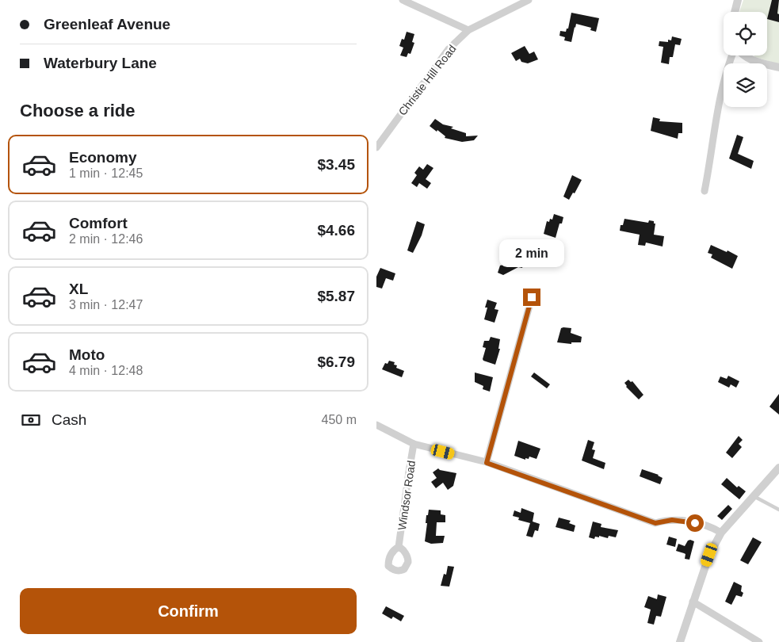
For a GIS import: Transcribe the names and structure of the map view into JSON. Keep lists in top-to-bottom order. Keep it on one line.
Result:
{"streets":{"street":["Christie Hill Road","Windsor Road"]},"page":{"banner":["Greenleaf Avenue","Waterbury Lane"],"heading":"Choose a ride","list":[{"name":"Economy","note":"1 min · 12:45","value":"$3.45"},{"name":"Comfort","note":"2 min · 12:46","value":"$4.66"},{"name":"XL","note":"3 min · 12:47","value":"$5.87"},{"name":"Moto","note":"4 min · 12:48","value":"$6.79"}],"bubble":"2 min","pay":["Cash","450 m"],"buttons":"Confirm"}}
